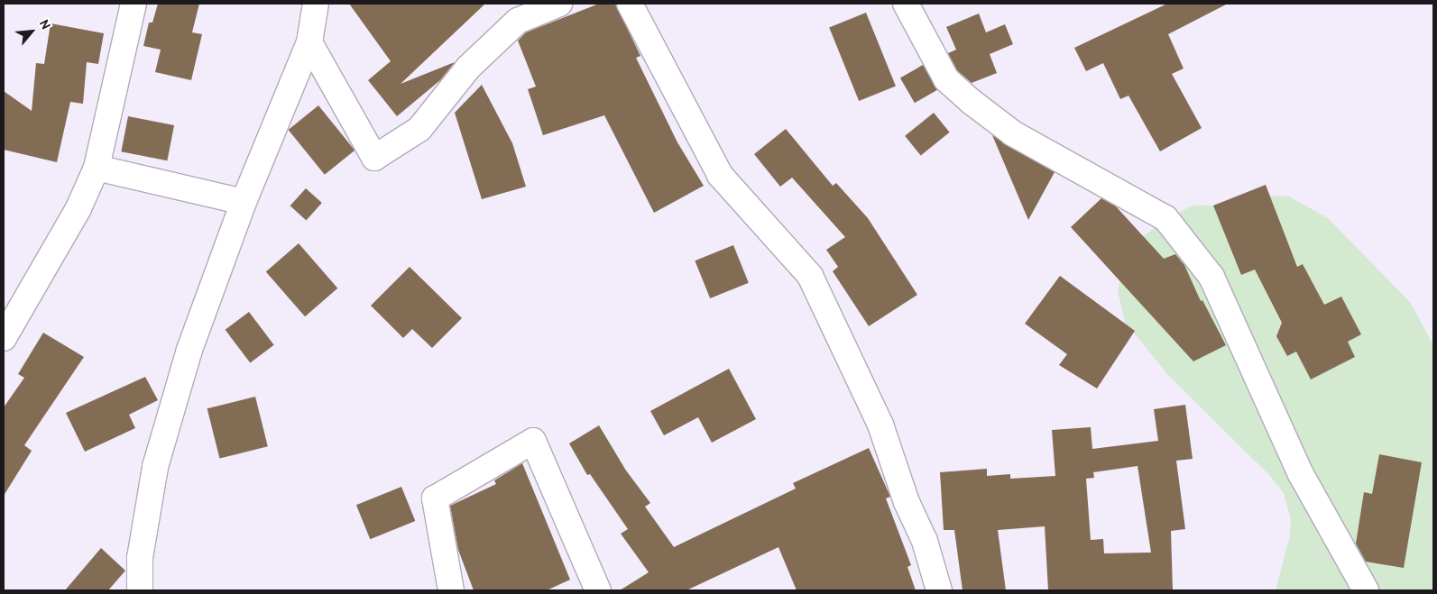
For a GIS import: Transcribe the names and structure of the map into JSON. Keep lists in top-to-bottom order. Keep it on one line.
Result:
{"north":"top right"}
